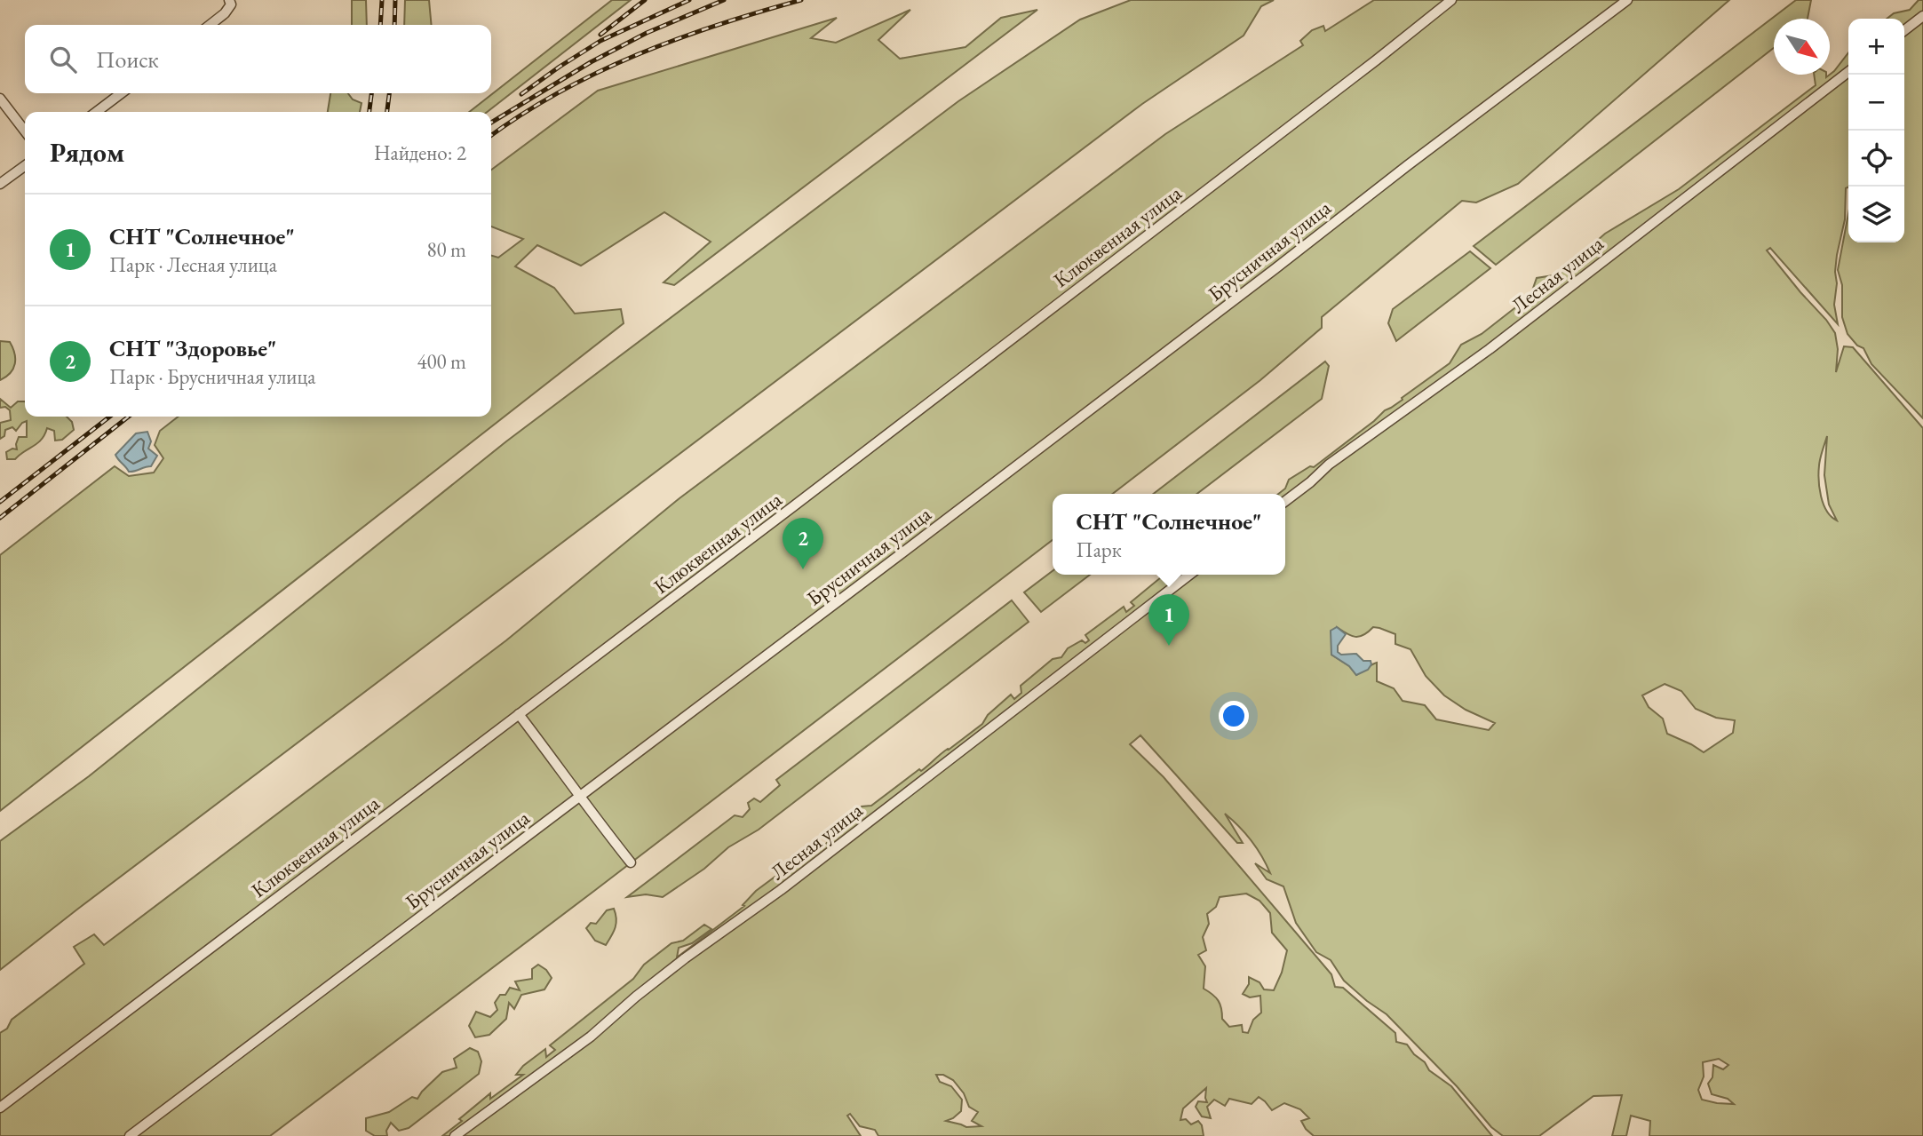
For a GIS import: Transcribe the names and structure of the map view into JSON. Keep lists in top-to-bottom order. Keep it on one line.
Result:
{"streets":{"street":["Клюквенная улица","Брусничная улица","Лесная улица"]},"north":"bottom right","page":{"map_buttons":["+","−"],"search":"Поиск","heading":["Рядом","Найдено: 2"],"list":[{"mark":"1","name":"СНТ \"Солнечное\"","note":"Парк · Лесная улица","value":"80 m"},{"mark":"2","name":"СНТ \"Здоровье\"","note":"Парк · Брусничная улица","value":"400 m"}],"popup":["СНТ \"Солнечное\"","Парк"],"pins":["2","1"]}}
